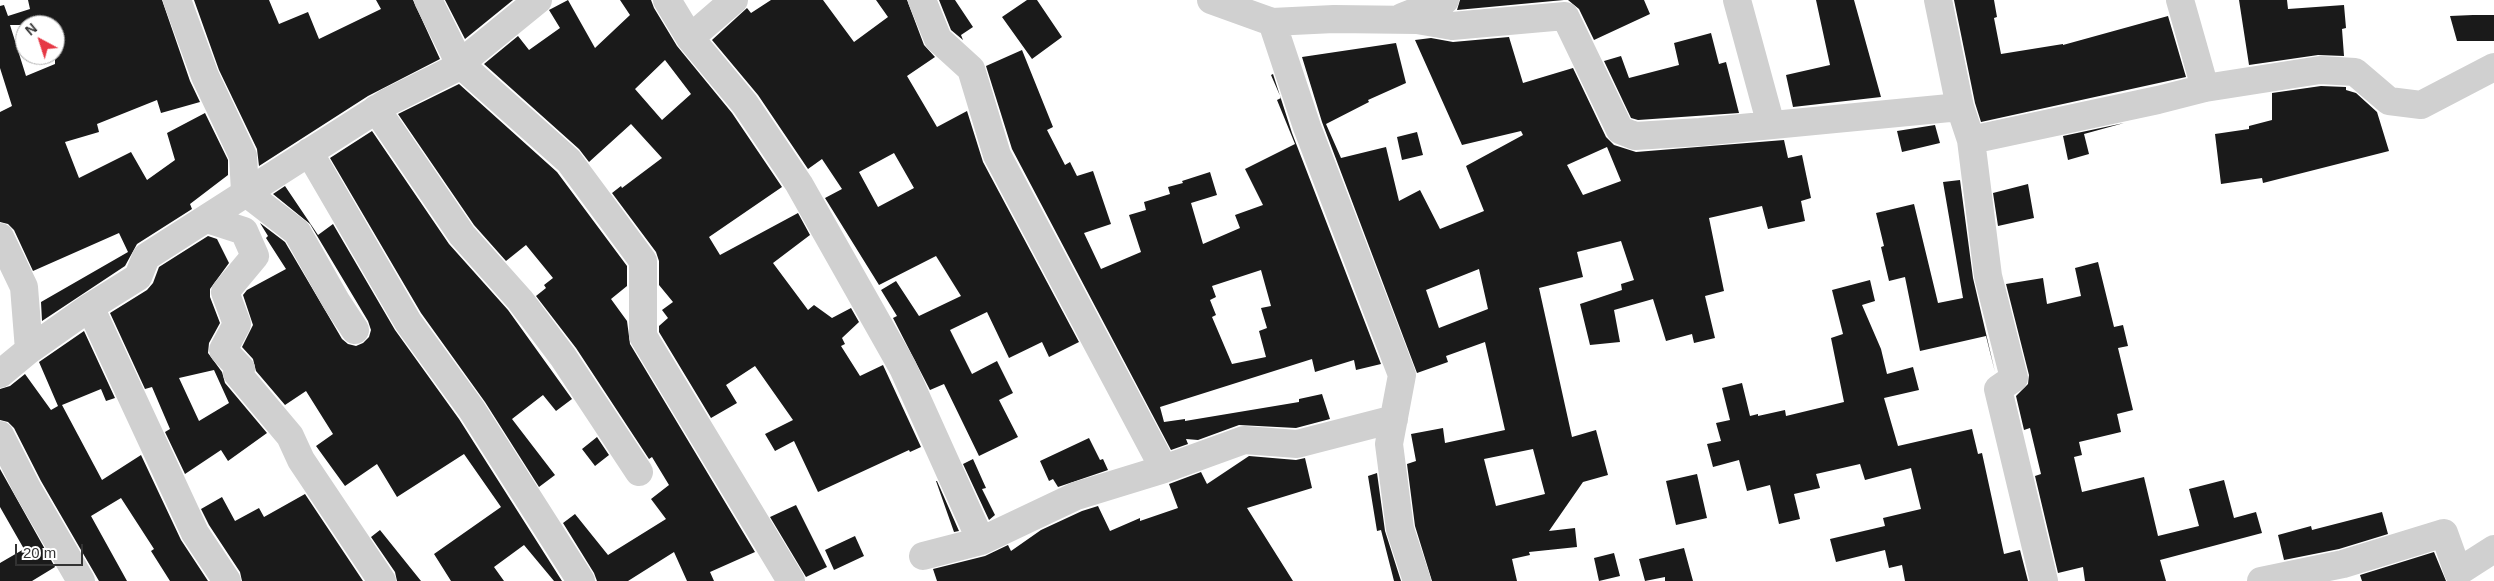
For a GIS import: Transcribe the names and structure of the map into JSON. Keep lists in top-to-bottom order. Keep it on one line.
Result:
{"scale_bar":"20 m","north":"top left"}
